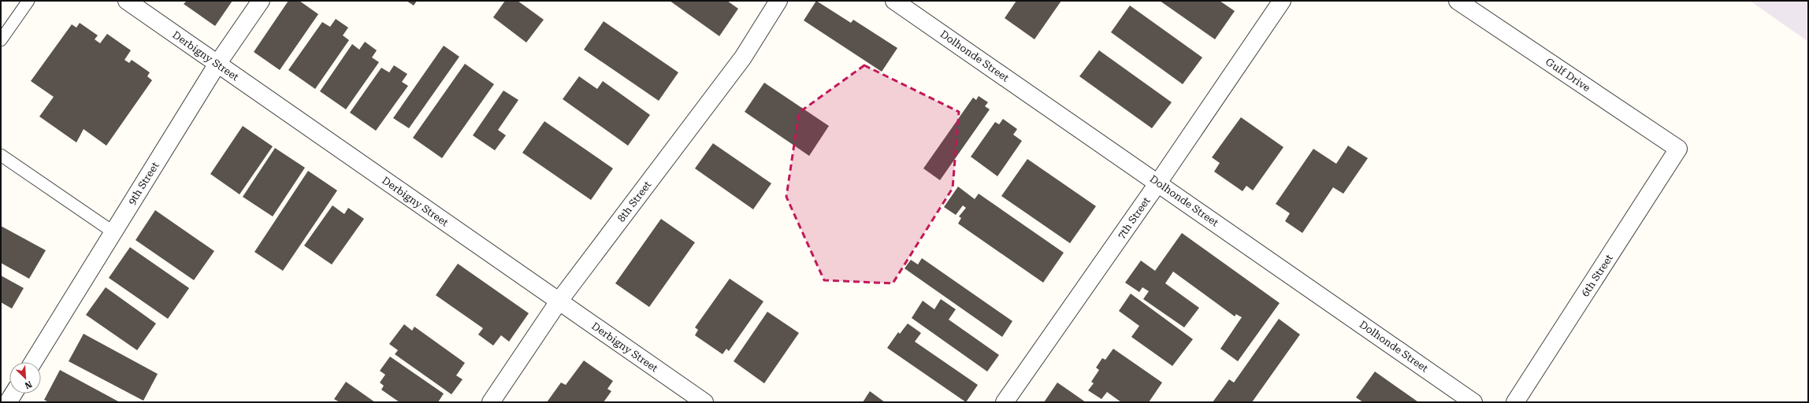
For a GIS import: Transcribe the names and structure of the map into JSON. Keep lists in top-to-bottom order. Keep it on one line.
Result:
{"streets":{"street":["Derbigny Street","Dolhonde Street","Gulf Drive","9th Street","8th Street","7th Street","6th Street"]},"crossings":[["Derbigny Street","9th Street"],["Derbigny Street","8th Street"],["Dolhonde Street","7th Street"],["Gulf Drive","6th Street"]],"north":"bottom right"}
